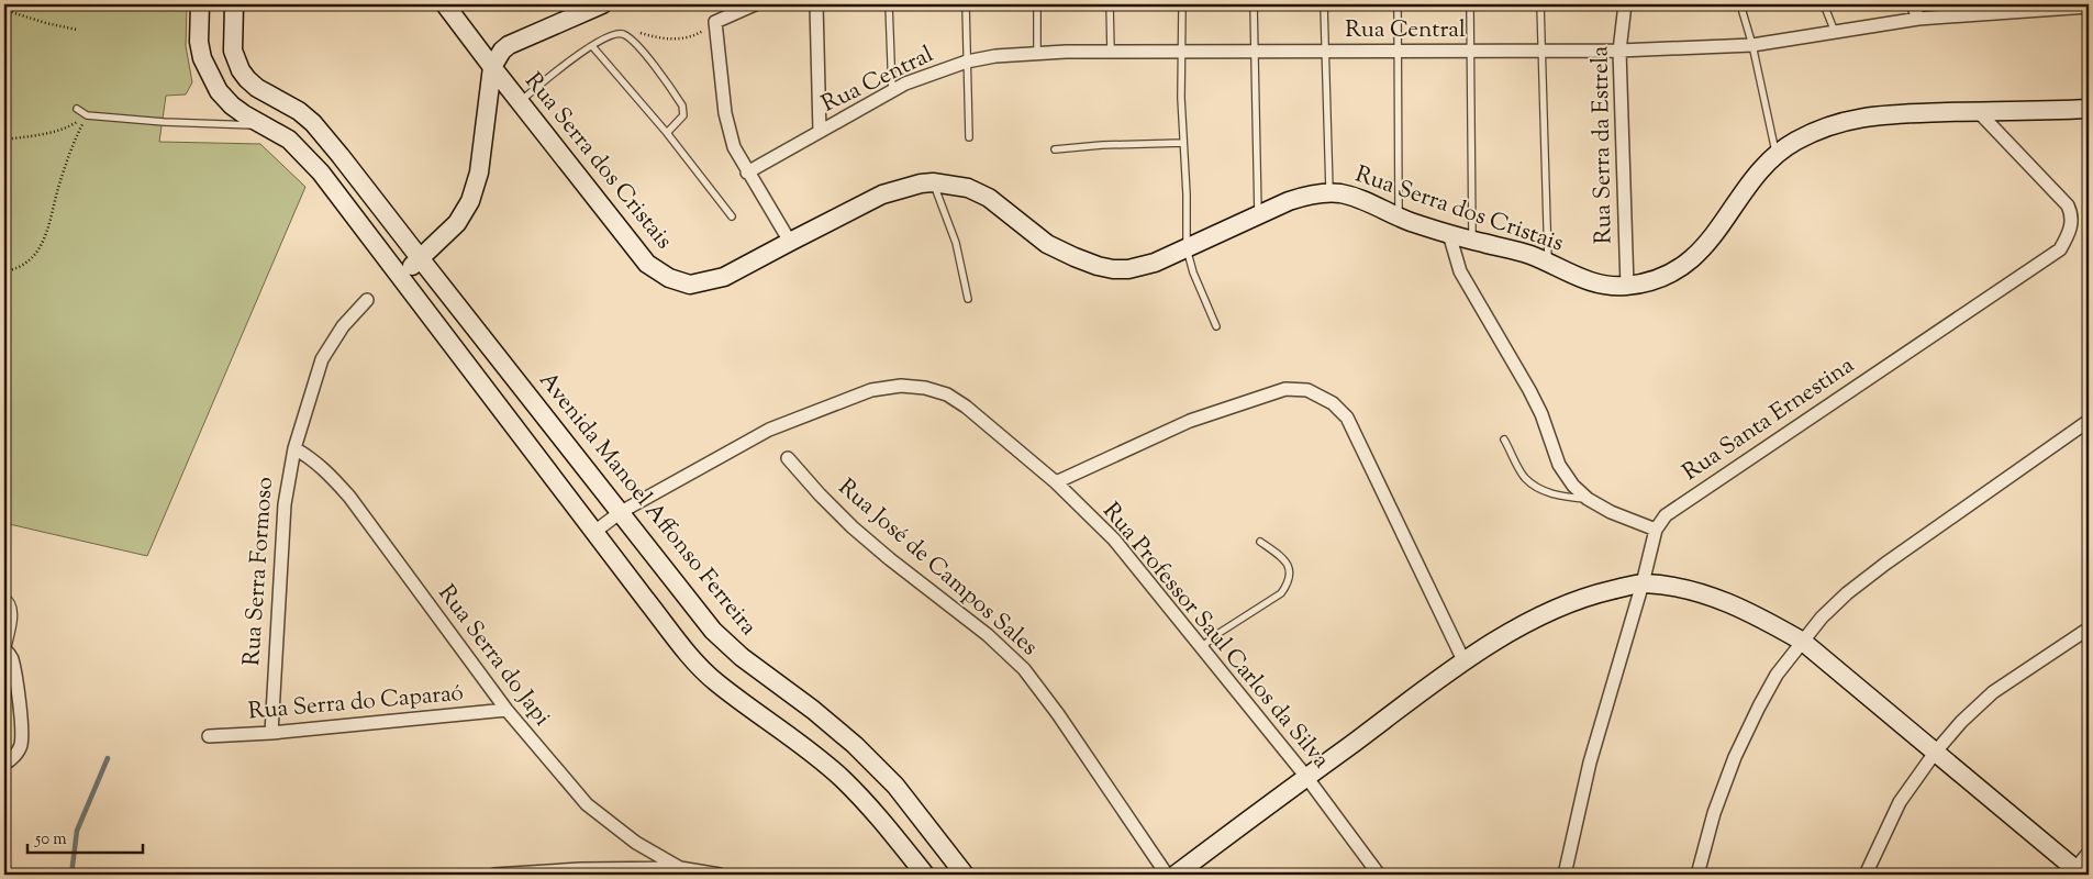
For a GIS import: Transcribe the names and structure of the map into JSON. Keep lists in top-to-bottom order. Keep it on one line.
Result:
{"streets":{"main road":["Rua Serra dos Cristais","Avenida Manoel Affonso Ferreira"],"street":["Rua Central","Rua Serra da Estrela","Rua Santa Ernestina","Rua José de Campos Sales","Rua Serra Formoso","Rua Professor Saul Carlos da Silva","Rua Serra do Japi","Rua Serra do Caparaó"]},"crossings":[["Rua Central","Rua Serra da Estrela"],["Rua Serra da Estrela","Rua Serra dos Cristais"],["Rua Serra dos Cristais","Rua Santa Ernestina"],["Avenida Manoel Affonso Ferreira","Rua Professor Saul Carlos da Silva"],["Rua Serra Formoso","Rua Serra do Japi"],["Rua Serra Formoso","Rua Serra do Caparaó"],["Rua Serra do Japi","Rua Serra do Caparaó"]],"scale_bar":"50 m"}
